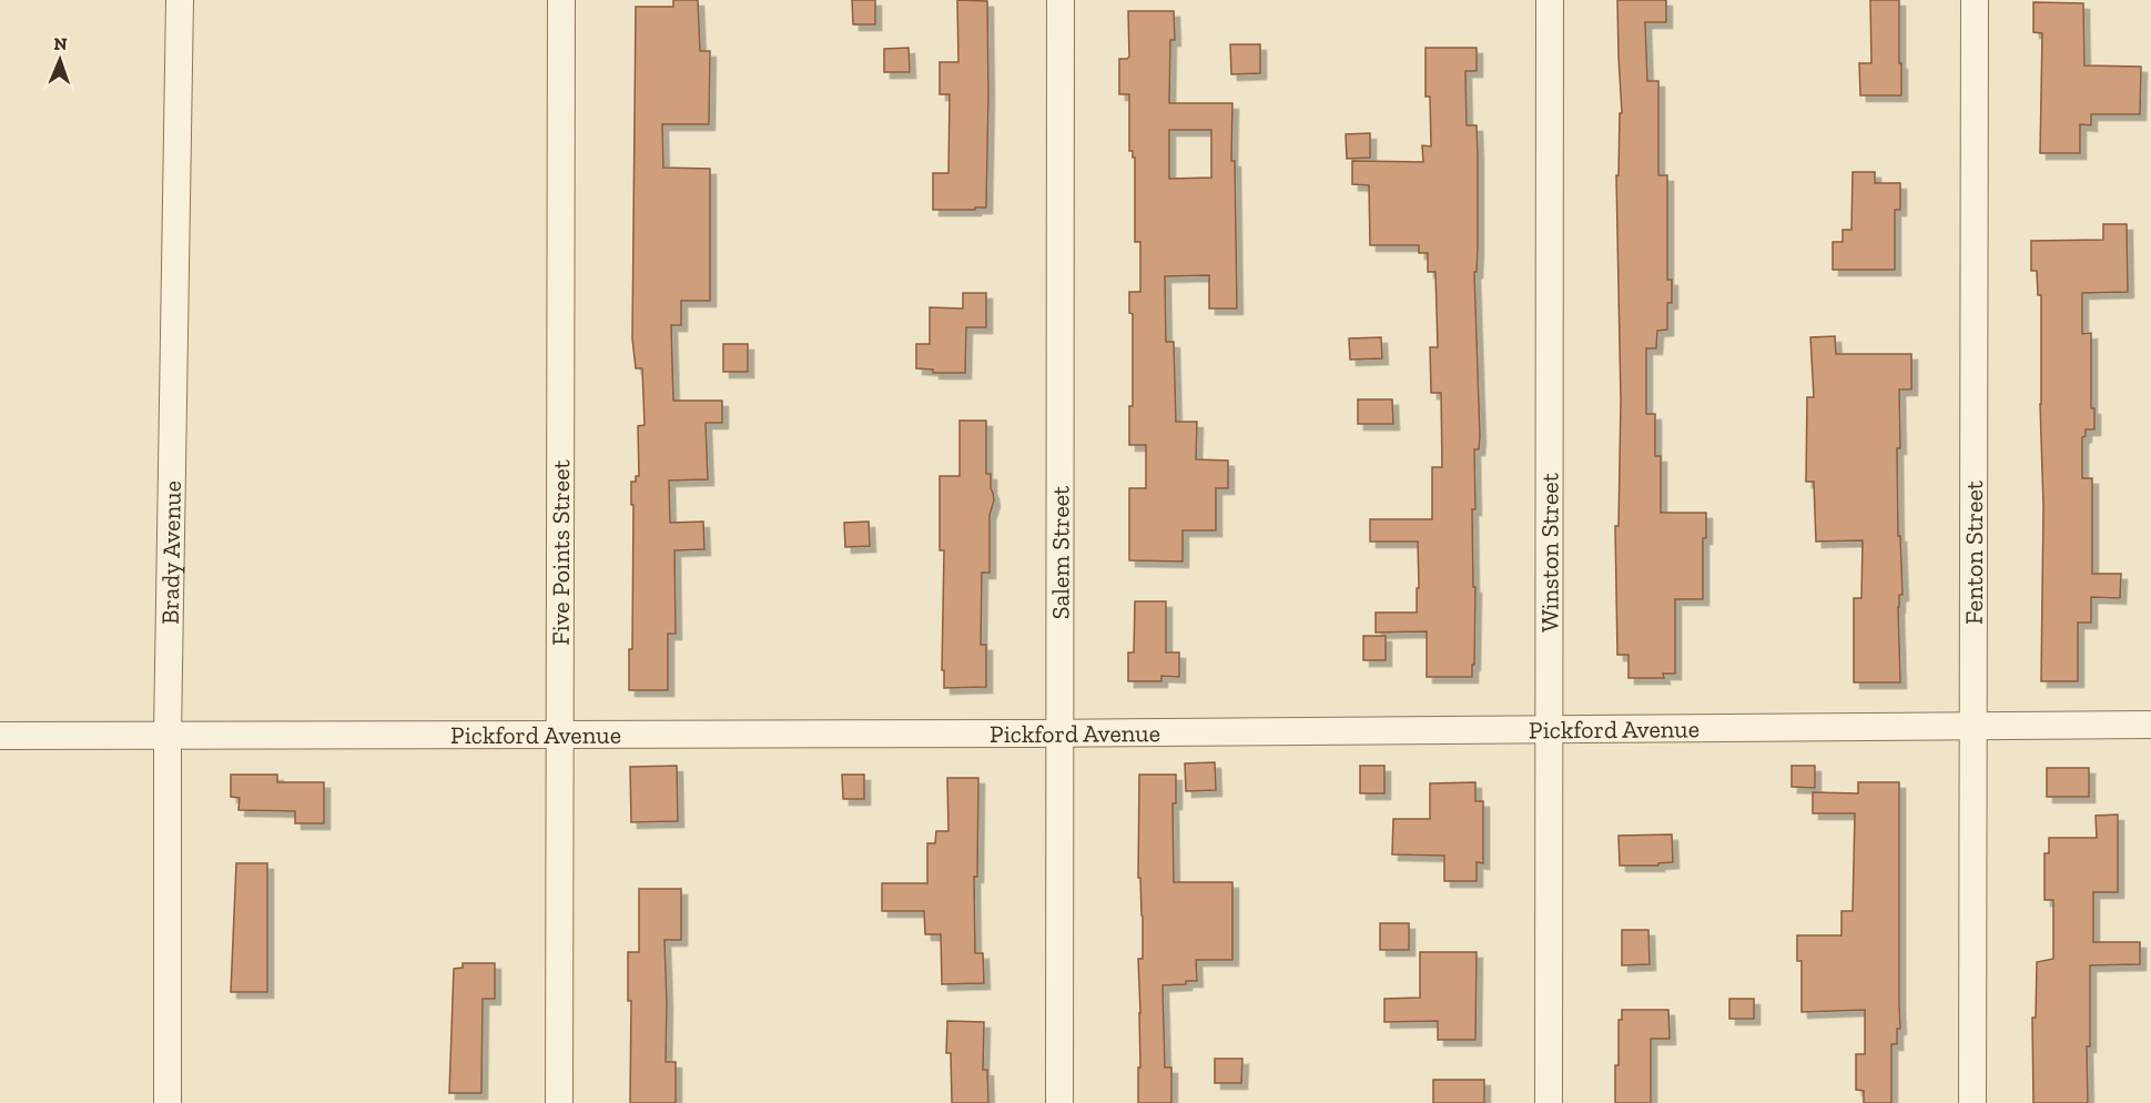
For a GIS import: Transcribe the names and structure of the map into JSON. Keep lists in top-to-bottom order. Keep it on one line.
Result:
{"streets":{"street":["Brady Avenue","Five Points Street","Salem Street","Winston Street","Fenton Street","Pickford Avenue"]},"crossings":[["Brady Avenue","Pickford Avenue"],["Five Points Street","Pickford Avenue"],["Salem Street","Pickford Avenue"],["Winston Street","Pickford Avenue"],["Fenton Street","Pickford Avenue"]],"north":"top"}
